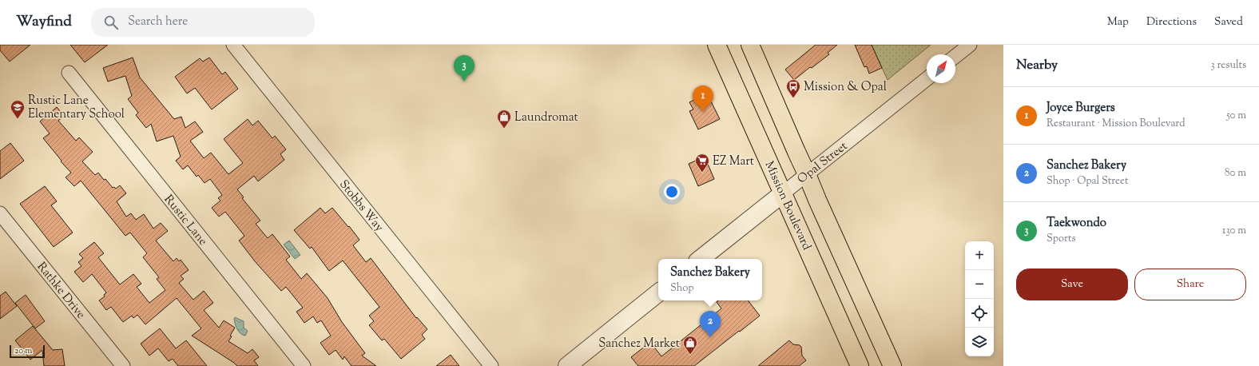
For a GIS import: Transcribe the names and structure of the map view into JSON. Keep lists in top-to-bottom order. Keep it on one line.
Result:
{"streets":{"main road":["Mission Boulevard"],"street":["Opal Street","Stobbs Way","Rustic Lane","Rathke Drive"]},"crossings":[["Opal Street","Mission Boulevard"]],"places":{"bus stop":["Mission & Opal"],"school or university":["Rustic Lane Elementary School"],"shop":["Laundromat","Sanchez Market"],"supermarket":["EZ Mart"]},"scale_bar":"20 m","north":"top right","page":{"header":"Wayfind","search":"Search here","nav":["Map","Directions","Saved"],"heading":["Nearby","3 results"],"pins":["3","1","2"],"list":[{"mark":"1","name":"Joyce Burgers","note":"Restaurant · Mission Boulevard","value":"50 m"},{"mark":"2","name":"Sanchez Bakery","note":"Shop · Opal Street","value":"80 m"},{"mark":"3","name":"Taekwondo","note":"Sports","value":"130 m"}],"map_buttons":["+","−"],"popup":["Sanchez Bakery","Shop"],"buttons":["Save","Share"],"scale":"20 m"}}
